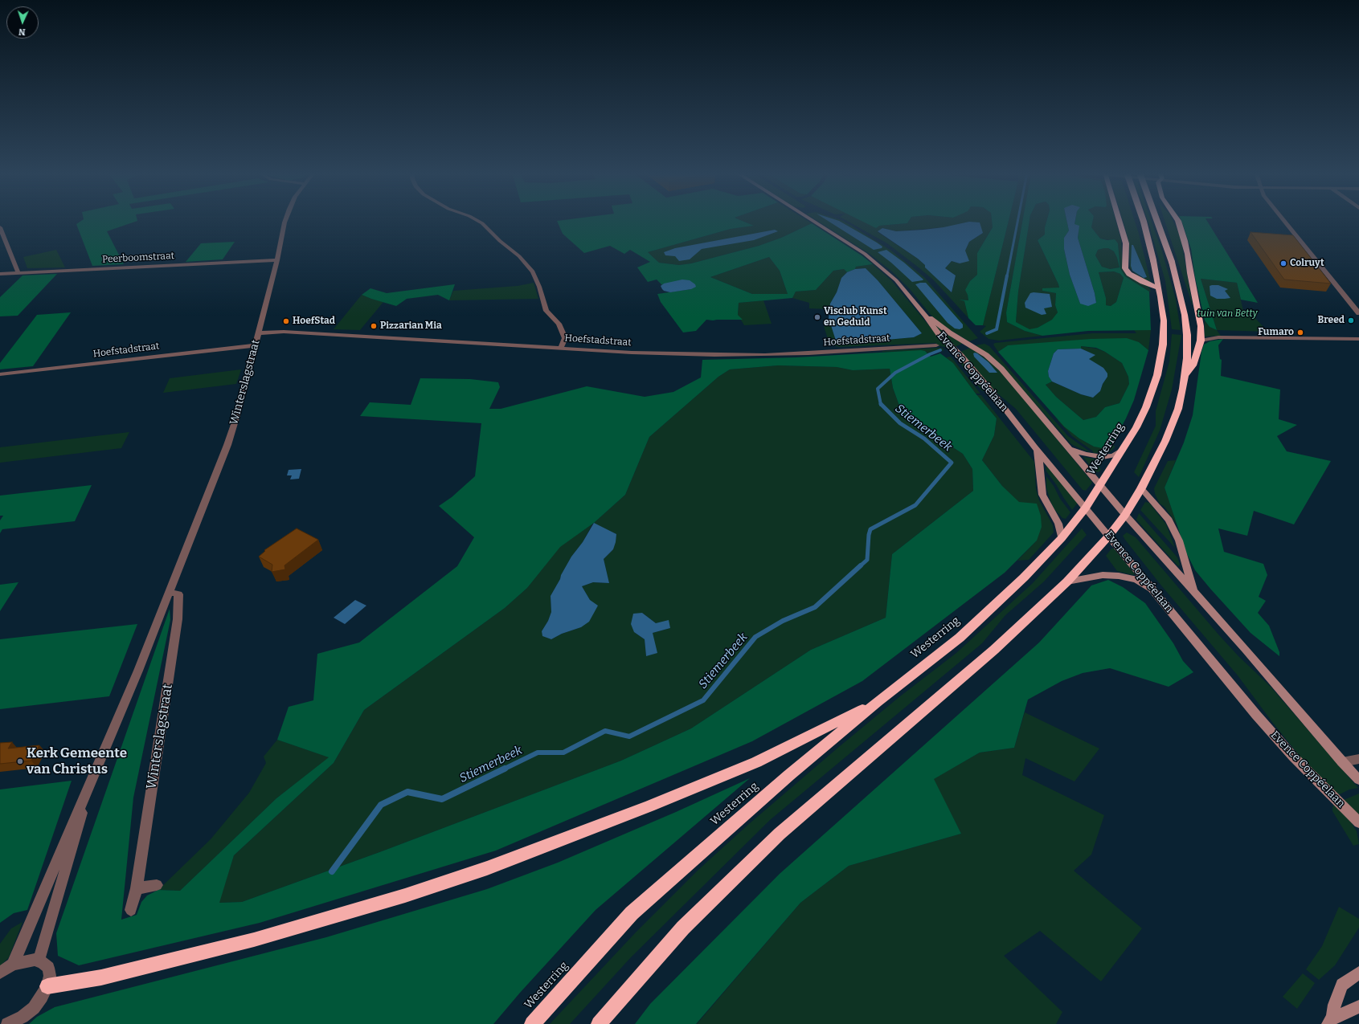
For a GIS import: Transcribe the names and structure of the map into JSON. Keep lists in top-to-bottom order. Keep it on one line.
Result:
{"streets":{"highway":["Westerring"],"street":["Peerboomstraat","Hoefstadstraat","Evence Coppéelaan","Winterslagstraat"]},"crossings":[["Peerboomstraat","Winterslagstraat"],["Hoefstadstraat","Winterslagstraat"],["Evence Coppéelaan","Westerring"]],"water":["Stiemerbeek"],"parks":["tuin van Betty"],"places":["Colruyt","Visclub Kunst en Geduld","Breed","HoefStad","Pizzarian Mia","Fumaro","Kerk Gemeente van Christus"],"north":"bottom"}
